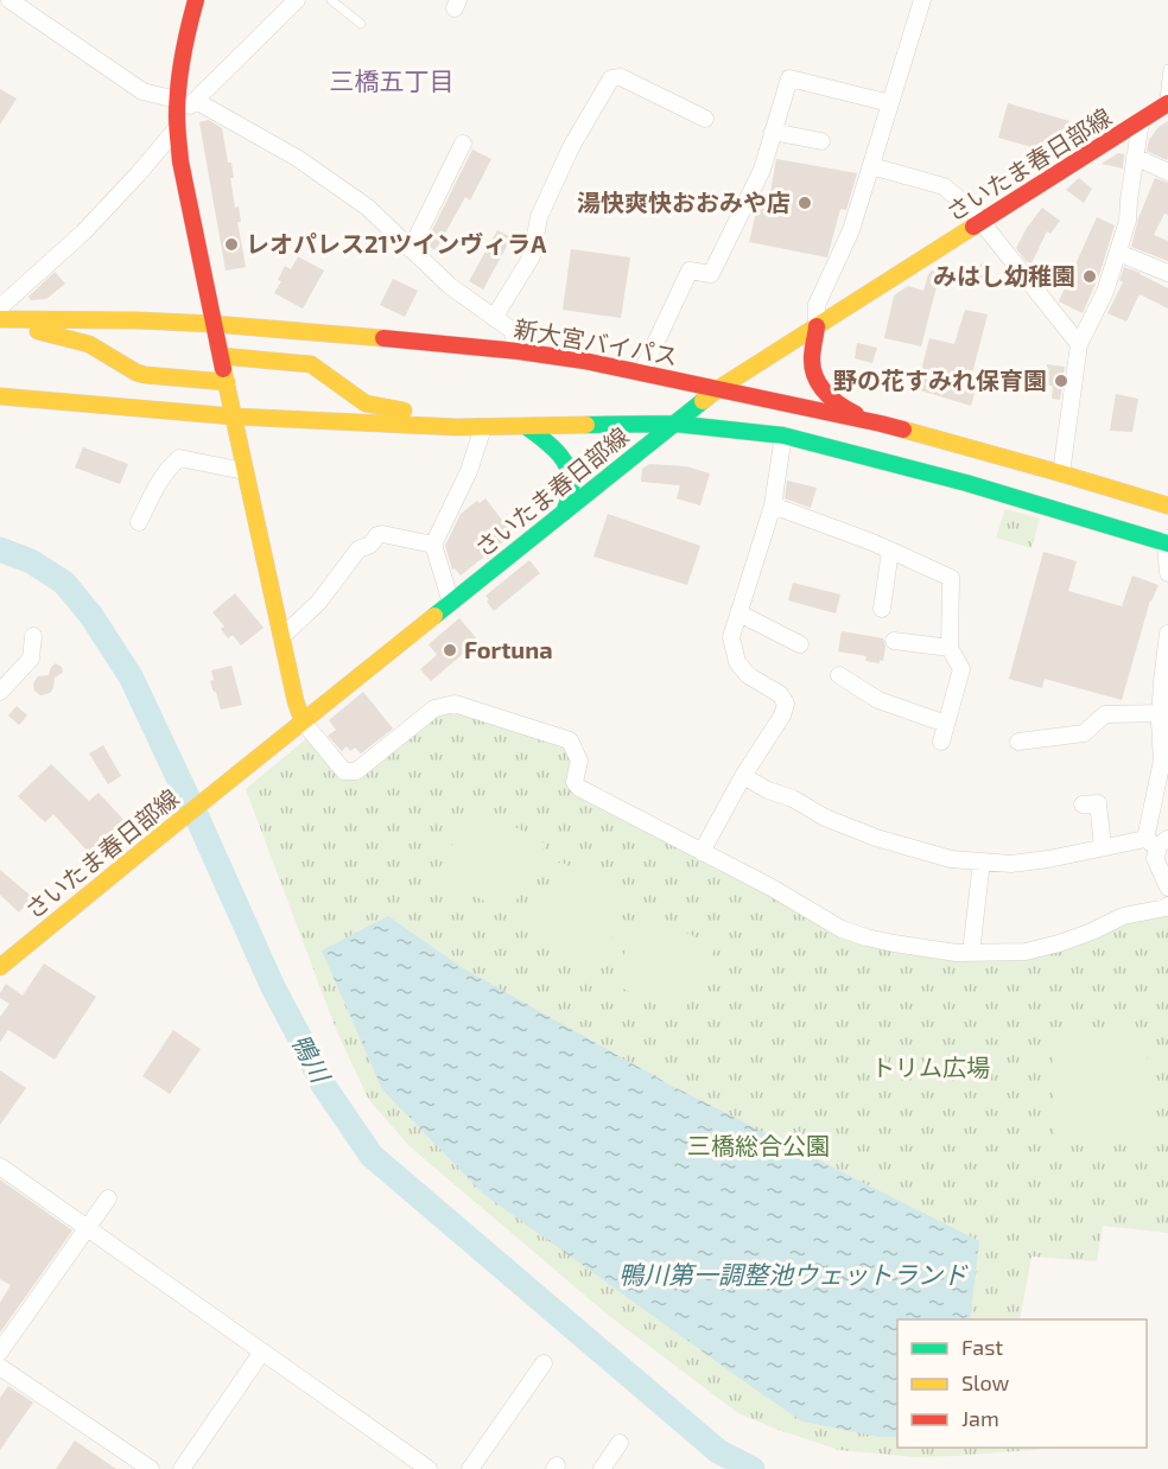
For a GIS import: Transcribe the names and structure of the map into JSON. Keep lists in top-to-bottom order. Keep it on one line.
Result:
{"streets":{"main road":["さいたま春日部線","新大宮バイパス"]},"crossings":[["さいたま春日部線","新大宮バイパス"]],"districts":["三橋五丁目"],"water":["鴨川","鴨川第一調整池ウェットランド"],"parks":["トリム広場","三橋総合公園"],"places":["湯快爽快おおみや店","レオパレス21ツインヴィラA","みはし幼稚園","野の花すみれ保育園","Fortuna"],"legend":["Fast","Slow","Jam"]}
